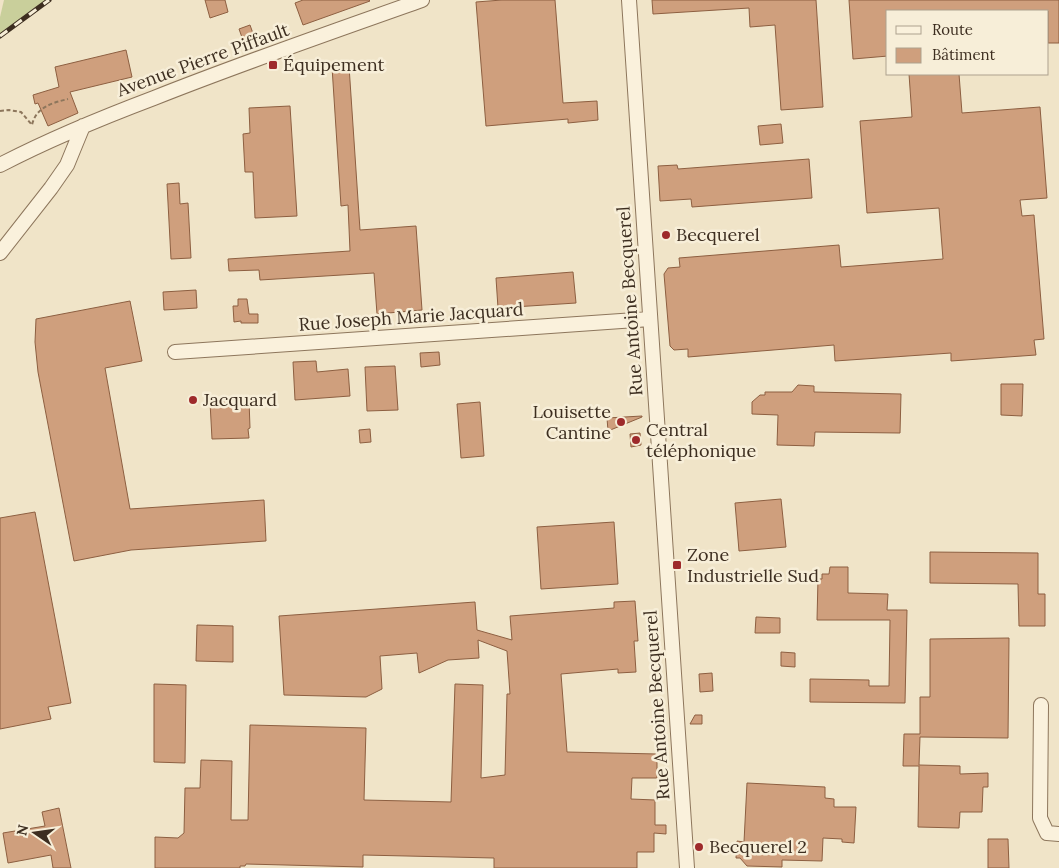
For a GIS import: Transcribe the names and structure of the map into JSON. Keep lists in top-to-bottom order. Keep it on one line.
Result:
{"streets":{"street":["Avenue Pierre Piffault","Rue Antoine Becquerel","Rue Joseph Marie Jacquard"]},"crossings":[["Rue Antoine Becquerel","Rue Joseph Marie Jacquard"]],"places":{"transit":["Équipement","Zone Industrielle Sud"],"other":["Becquerel","Jacquard","Louisette Cantine","Central téléphonique","Becquerel 2"]},"legend":["Route","Bâtiment"],"north":"left"}
